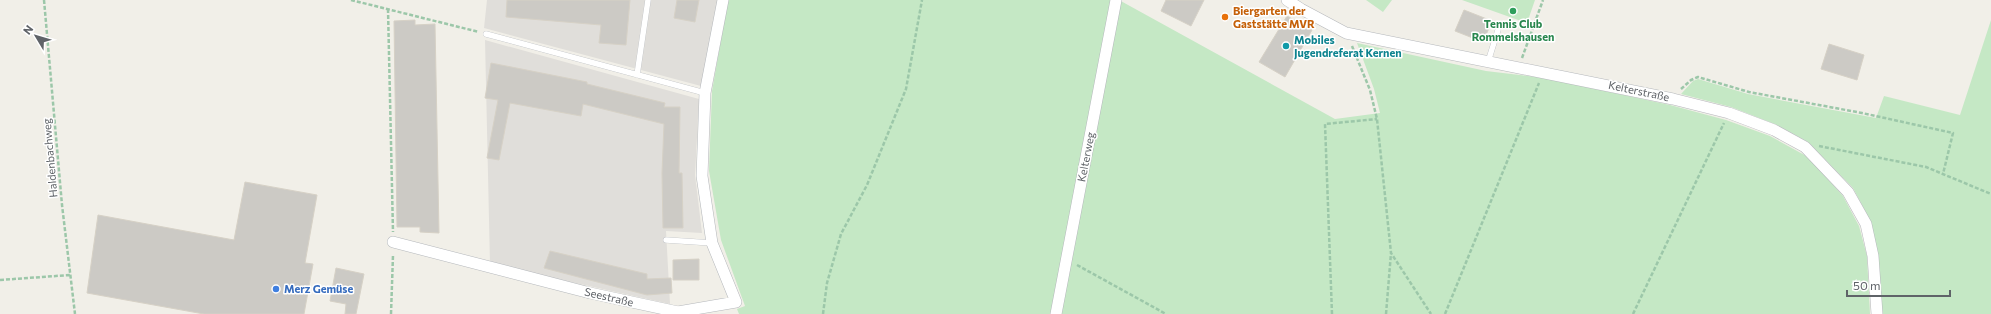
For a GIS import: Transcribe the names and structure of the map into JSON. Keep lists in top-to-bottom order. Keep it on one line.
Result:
{"streets":{"street":["Kelterstraße","Kelterweg","Seestraße"],"path":["Haldenbachweg"]},"places":["Tennis Club Rommelshausen","Biergarten der Gaststätte MVR","Mobiles Jugendreferat Kernen","Merz Gemüse"],"scale_bar":"50 m","north":"top left"}
